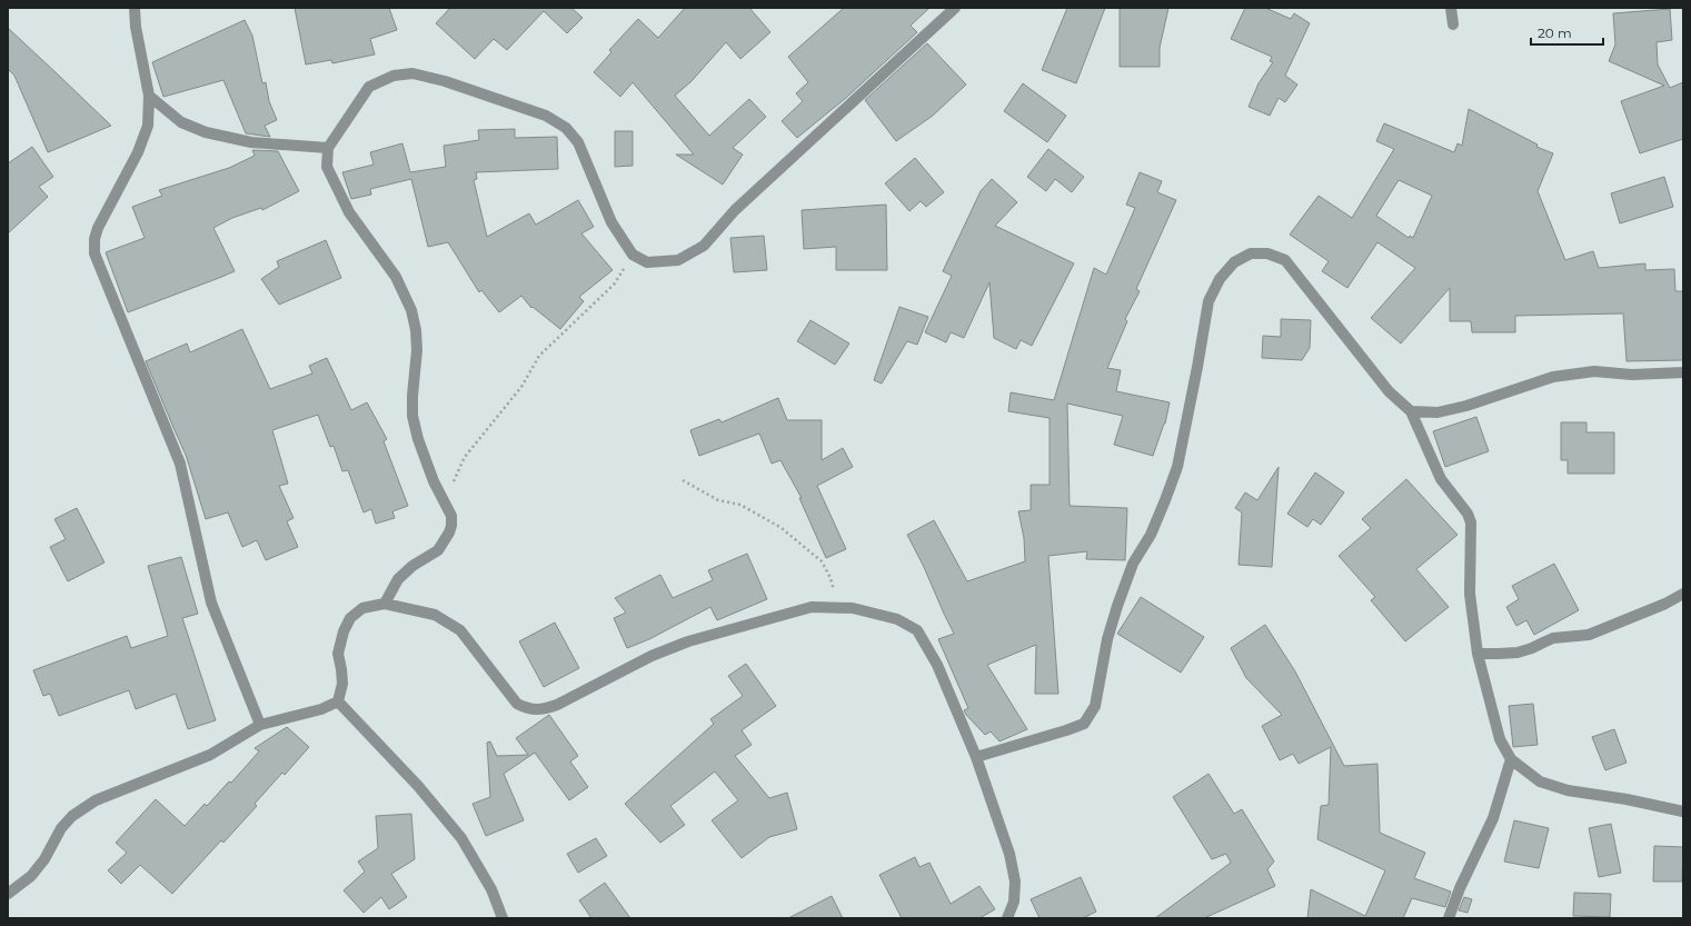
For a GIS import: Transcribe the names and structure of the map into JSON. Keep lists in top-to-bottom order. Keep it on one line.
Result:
{"scale_bar":"20 m"}
